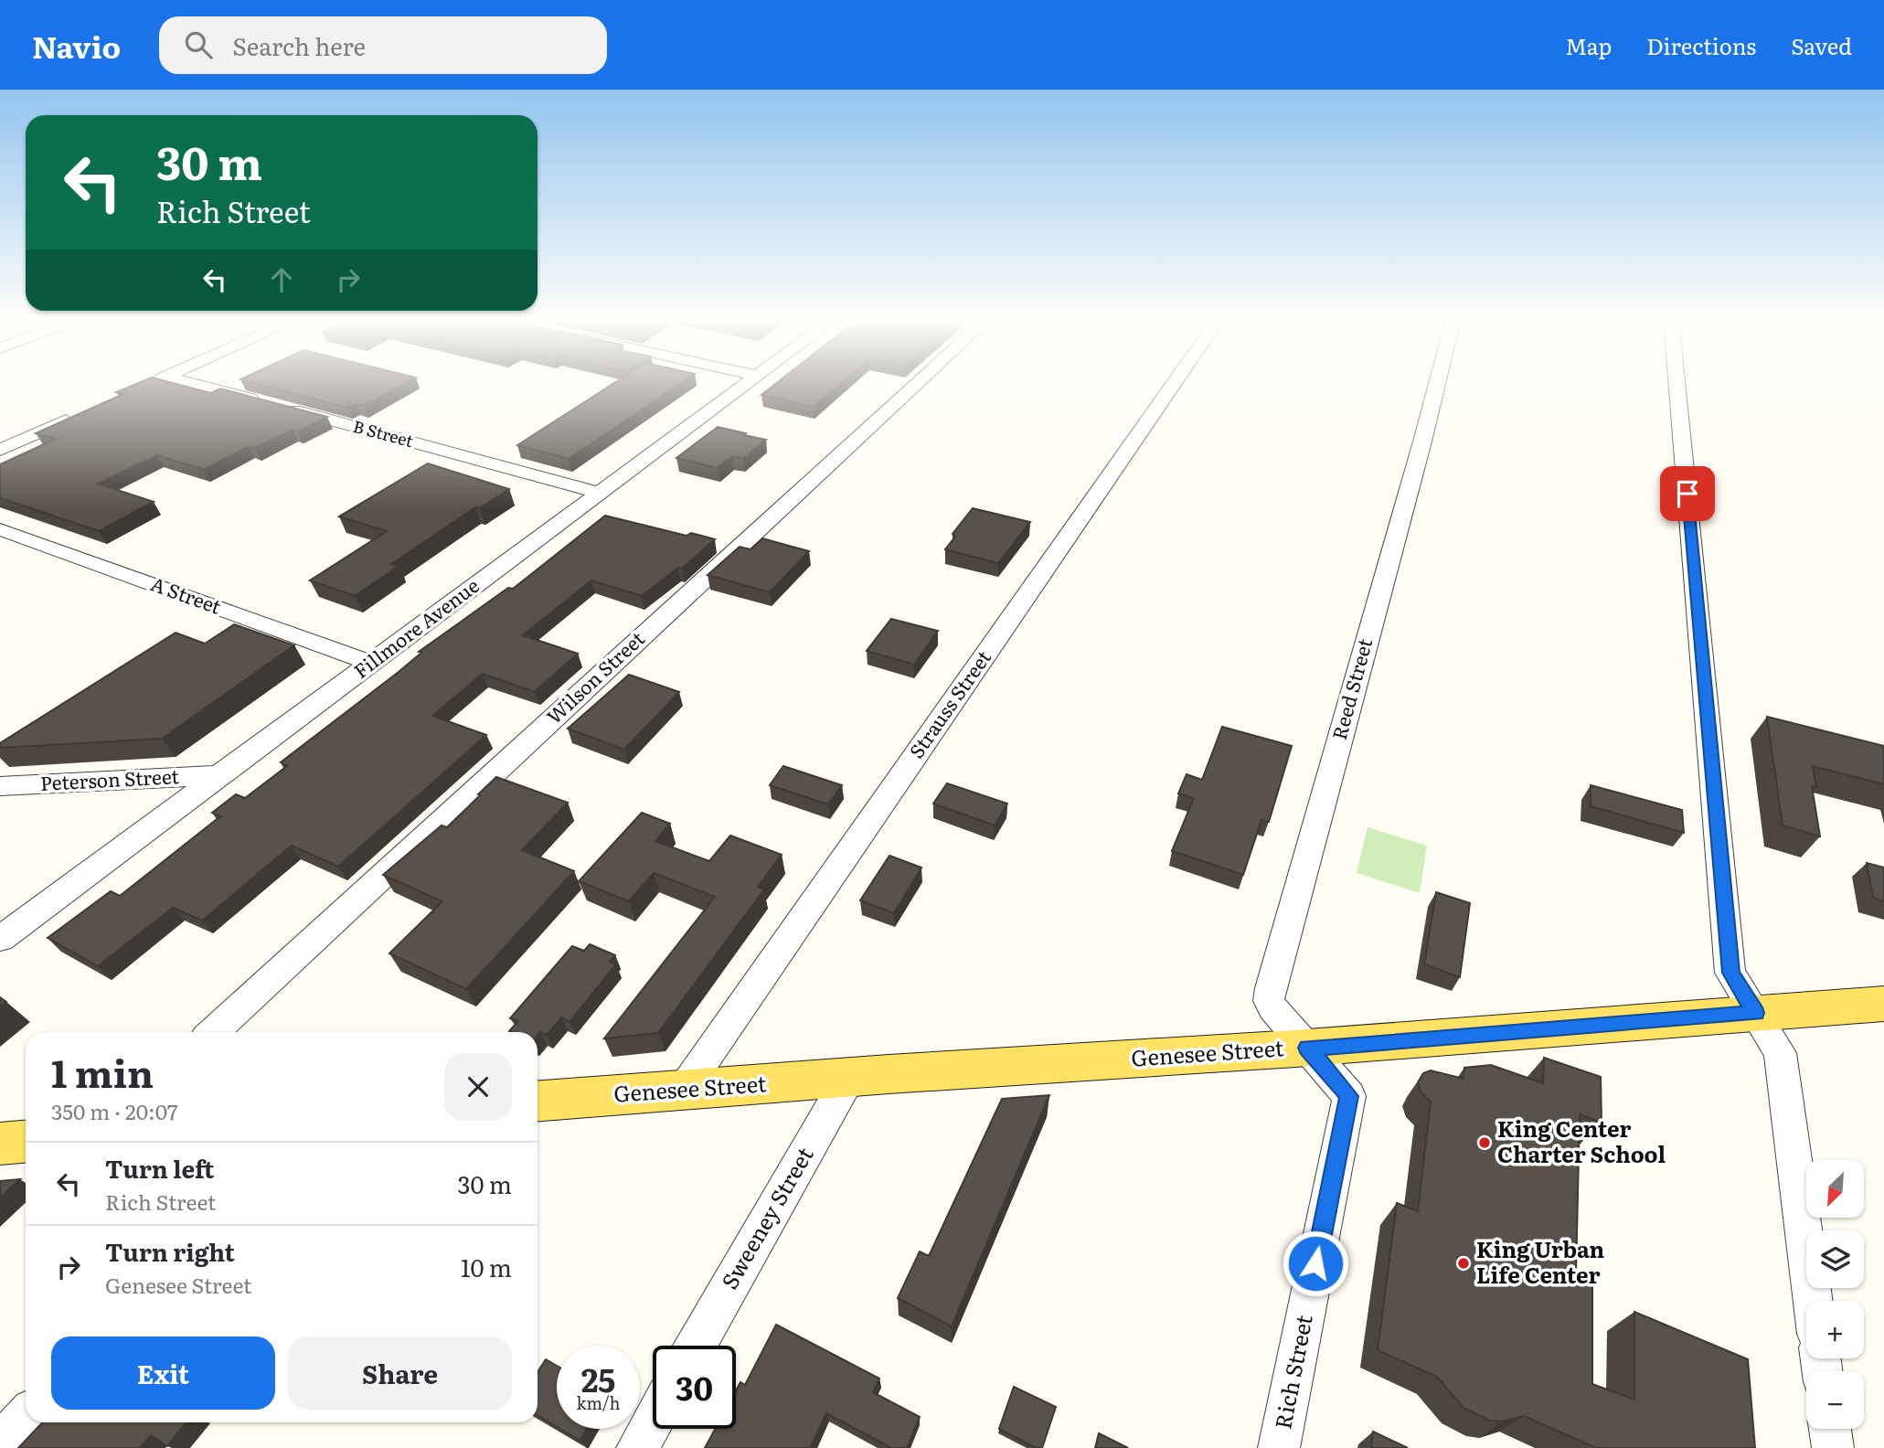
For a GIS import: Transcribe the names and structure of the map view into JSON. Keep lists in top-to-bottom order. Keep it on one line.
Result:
{"streets":{"main road":["Genesee Street"],"street":["B Street","A Street","Fillmore Avenue","Wilson Street","Reed Street","Strauss Street","Peterson Street","Sweeney Street","Rich Street"]},"crossings":[["B Street","Fillmore Avenue"],["A Street","Fillmore Avenue"],["Fillmore Avenue","Peterson Street"],["Reed Street","Genesee Street"],["Reed Street","Rich Street"],["Strauss Street","Genesee Street"],["Genesee Street","Sweeney Street"],["Genesee Street","Rich Street"]],"places":["King Center Charter School","King Urban Life Center"],"north":"bottom left","page":{"header":"Navio","search":"Search here","nav":["Map","Directions","Saved"],"turn":["30 m","Rich Street"],"heading":["1 min","350 m · 20:07"],"list":[{"name":"Turn left","note":"Rich Street","value":"30 m"},{"name":"Turn right","note":"Genesee Street","value":"10 m"}],"map_buttons":["+","−"],"buttons":["Exit","Share"],"speed":"25 km/h","limit":"30"}}
